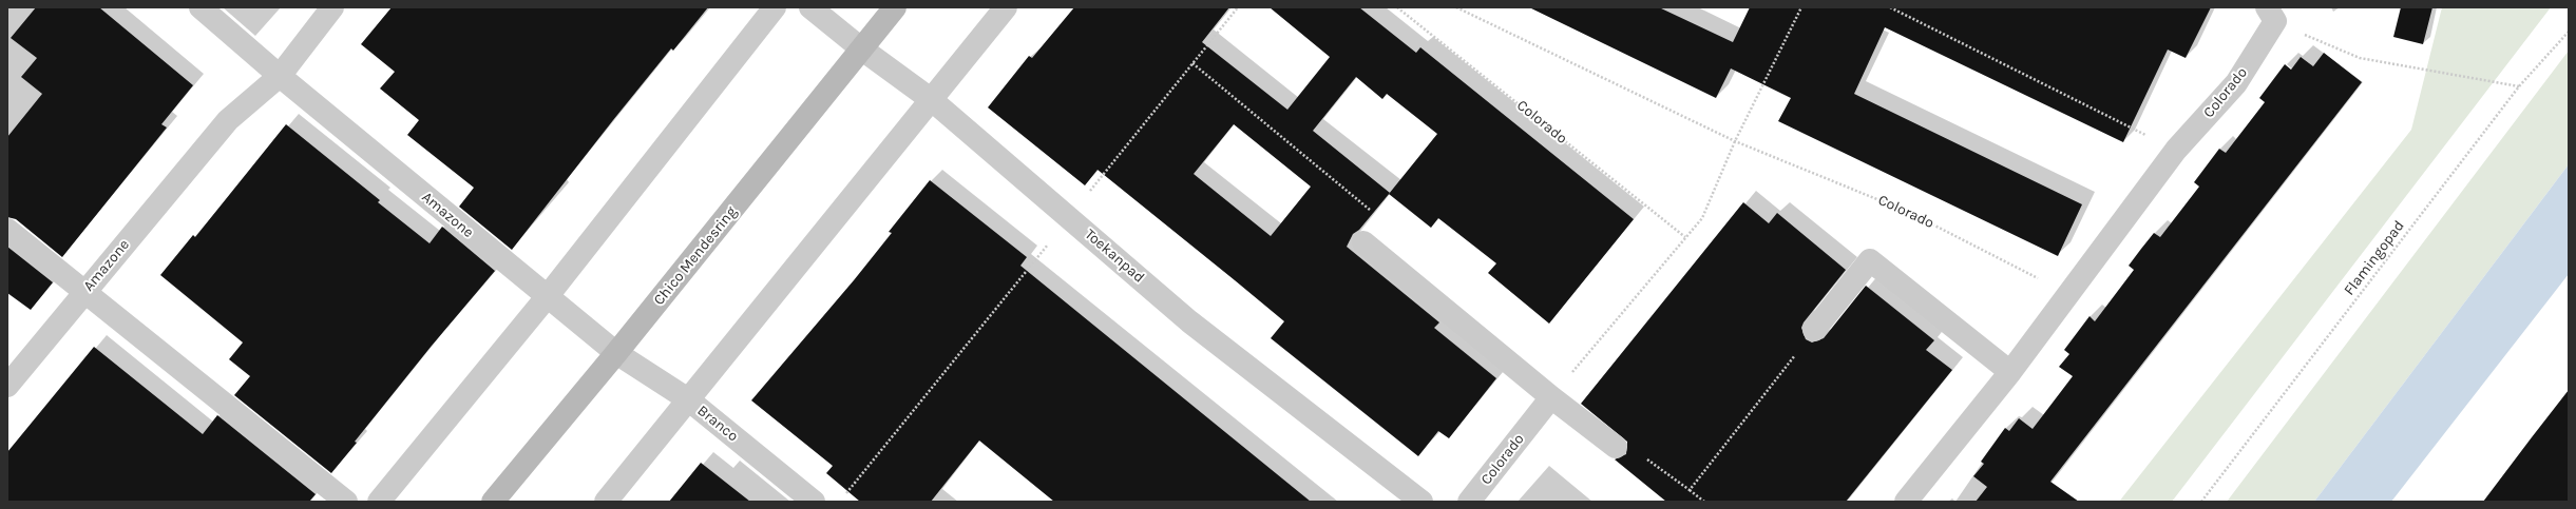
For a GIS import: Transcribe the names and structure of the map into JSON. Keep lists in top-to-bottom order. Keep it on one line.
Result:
{"streets":{"street":["Colorado","Amazone","Chico Mendesring","Toekanpad","Branco"],"path":["Flamingopad"]},"crossings":[["Amazone","Chico Mendesring"],["Amazone","Branco"],["Chico Mendesring","Toekanpad"],["Chico Mendesring","Branco"]]}
